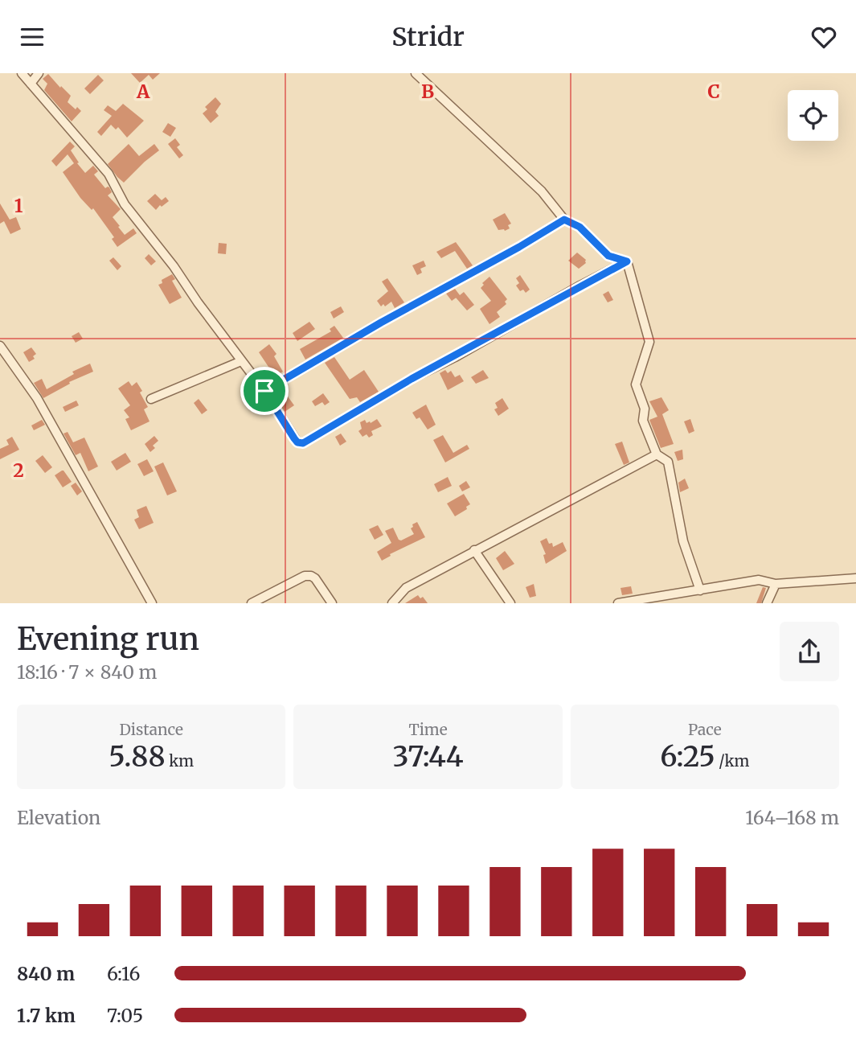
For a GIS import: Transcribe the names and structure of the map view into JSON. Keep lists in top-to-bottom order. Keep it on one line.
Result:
{"page":{"header":"Stridr","heading":["Evening run","18:16 · 7 × 840 m"],"stats":[["Distance","5.88 km"],["Time","37:44"],["Pace","6:25 /km"]],"chart":["Elevation","164–168 m"],"list":[{"name":"840 m","note":"6:16"},{"name":"1.7 km","note":"7:05"}]},"grid":{"columns":["A","B","C"],"rows":["1","2"]}}
